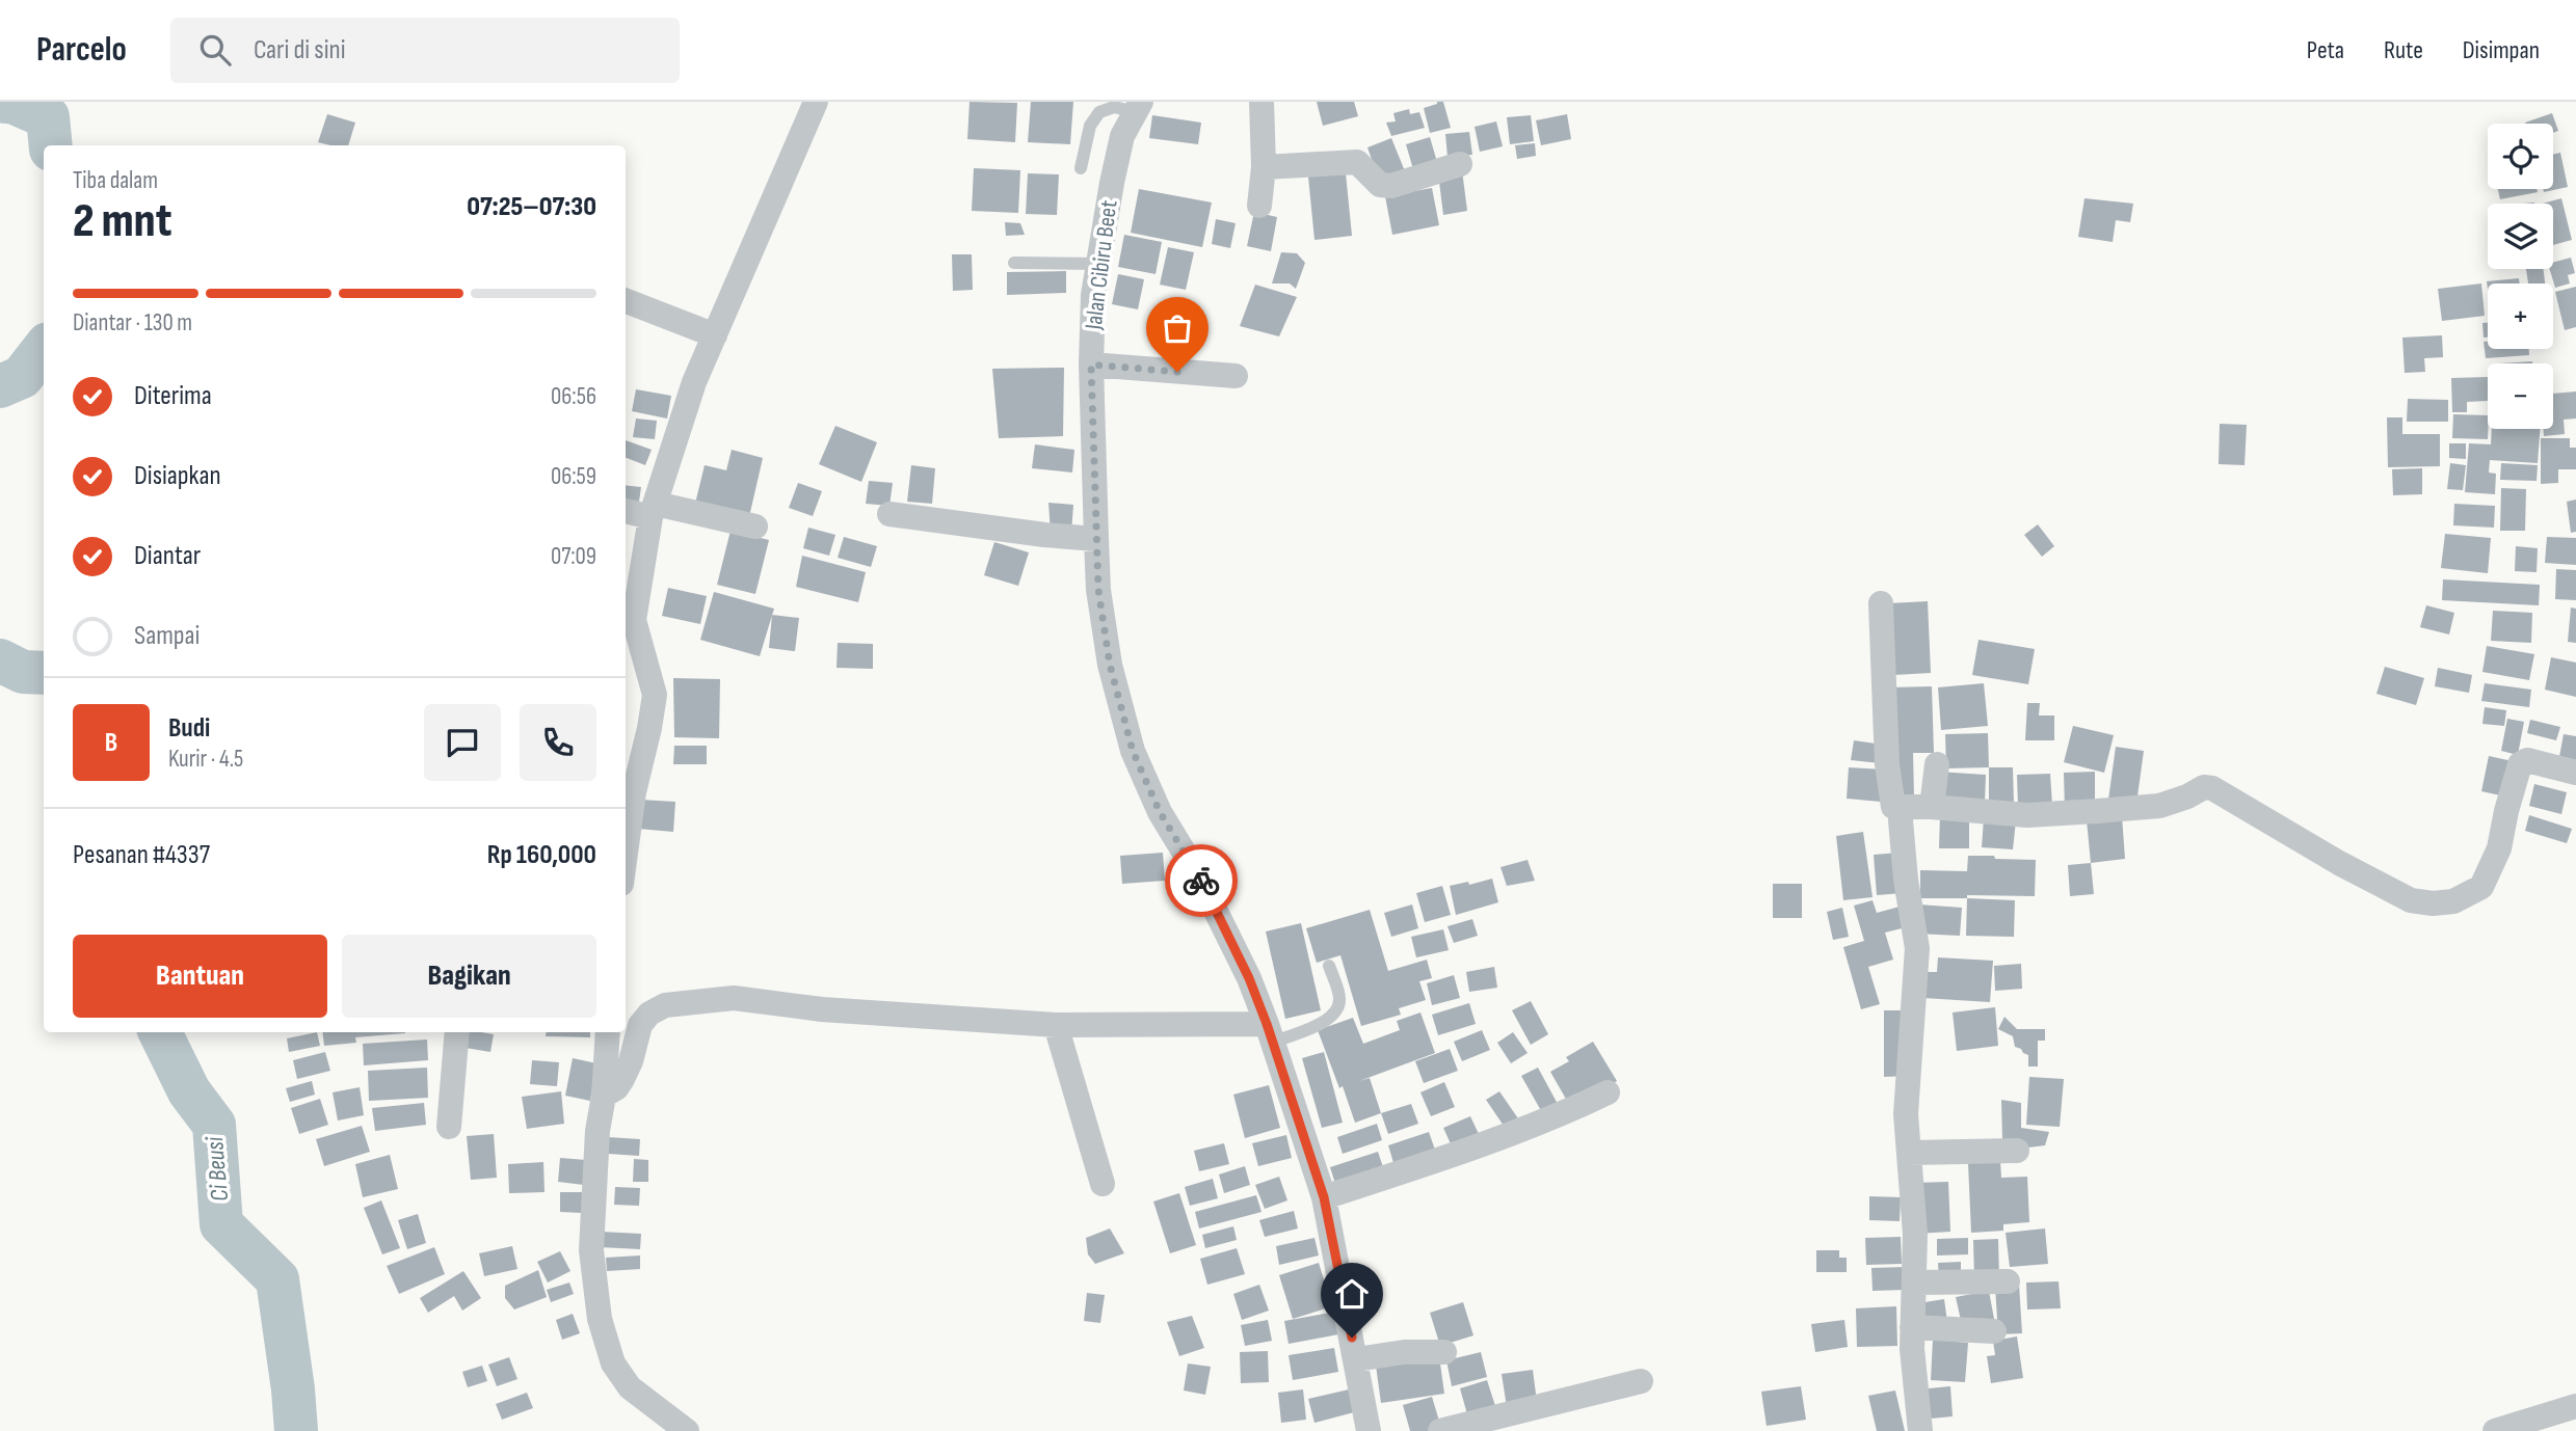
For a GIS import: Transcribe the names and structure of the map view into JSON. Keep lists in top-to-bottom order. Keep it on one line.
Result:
{"streets":{"street":["Jalan Cibiru Beet"]},"water":["Ci Beusi"],"page":{"header":"Parcelo","search":"Cari di sini","nav":["Peta","Rute","Disimpan"],"map_buttons":["+","−"],"heading":["2 mnt","Tiba dalam","07:25–07:30"],"panel":["Budi","Kurir · 4.5","Pesanan #4337","Rp 160,000"],"bar":"Diantar · 130 m","list":[["Diterima","06:56"],["Disiapkan","06:59"],["Diantar","07:09"],"Sampai"],"round":"B","buttons":["Bantuan","Bagikan"]}}
